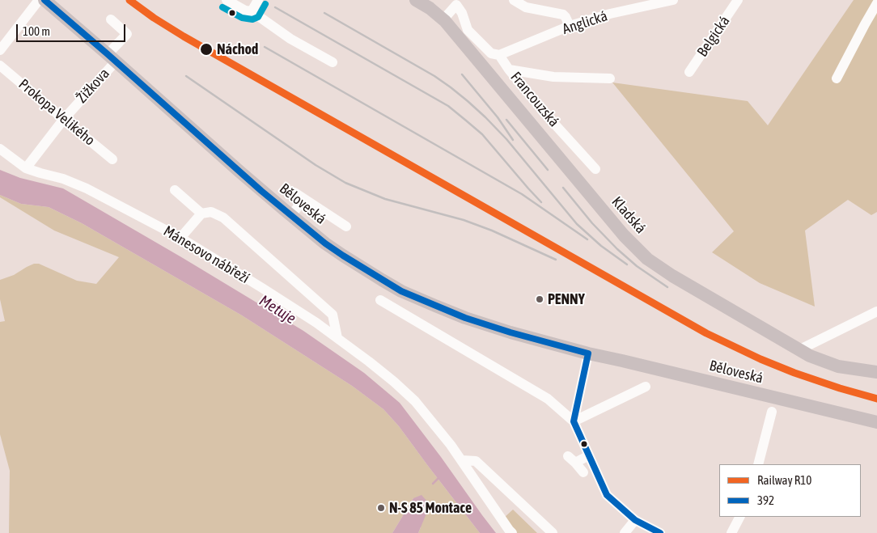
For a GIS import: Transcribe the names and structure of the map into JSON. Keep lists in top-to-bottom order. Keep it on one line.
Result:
{"streets":{"main road":["Běloveská","Kladská"],"street":["Anglická","Belgická","Žižkova","Francouzská","Prokopa Velikého","Mánesovo nábřeží"]},"crossings":[["Žižkova","Prokopa Velikého"],["Žižkova","Běloveská"],["Žižkova","Mánesovo nábřeží"]],"water":["Metuje"],"places":["Náchod","PENNY","N-S 85 Montace"],"lines":["rail line R10","transit line 392"],"legend":["Railway R10","392"],"scale_bar":"100 m"}
